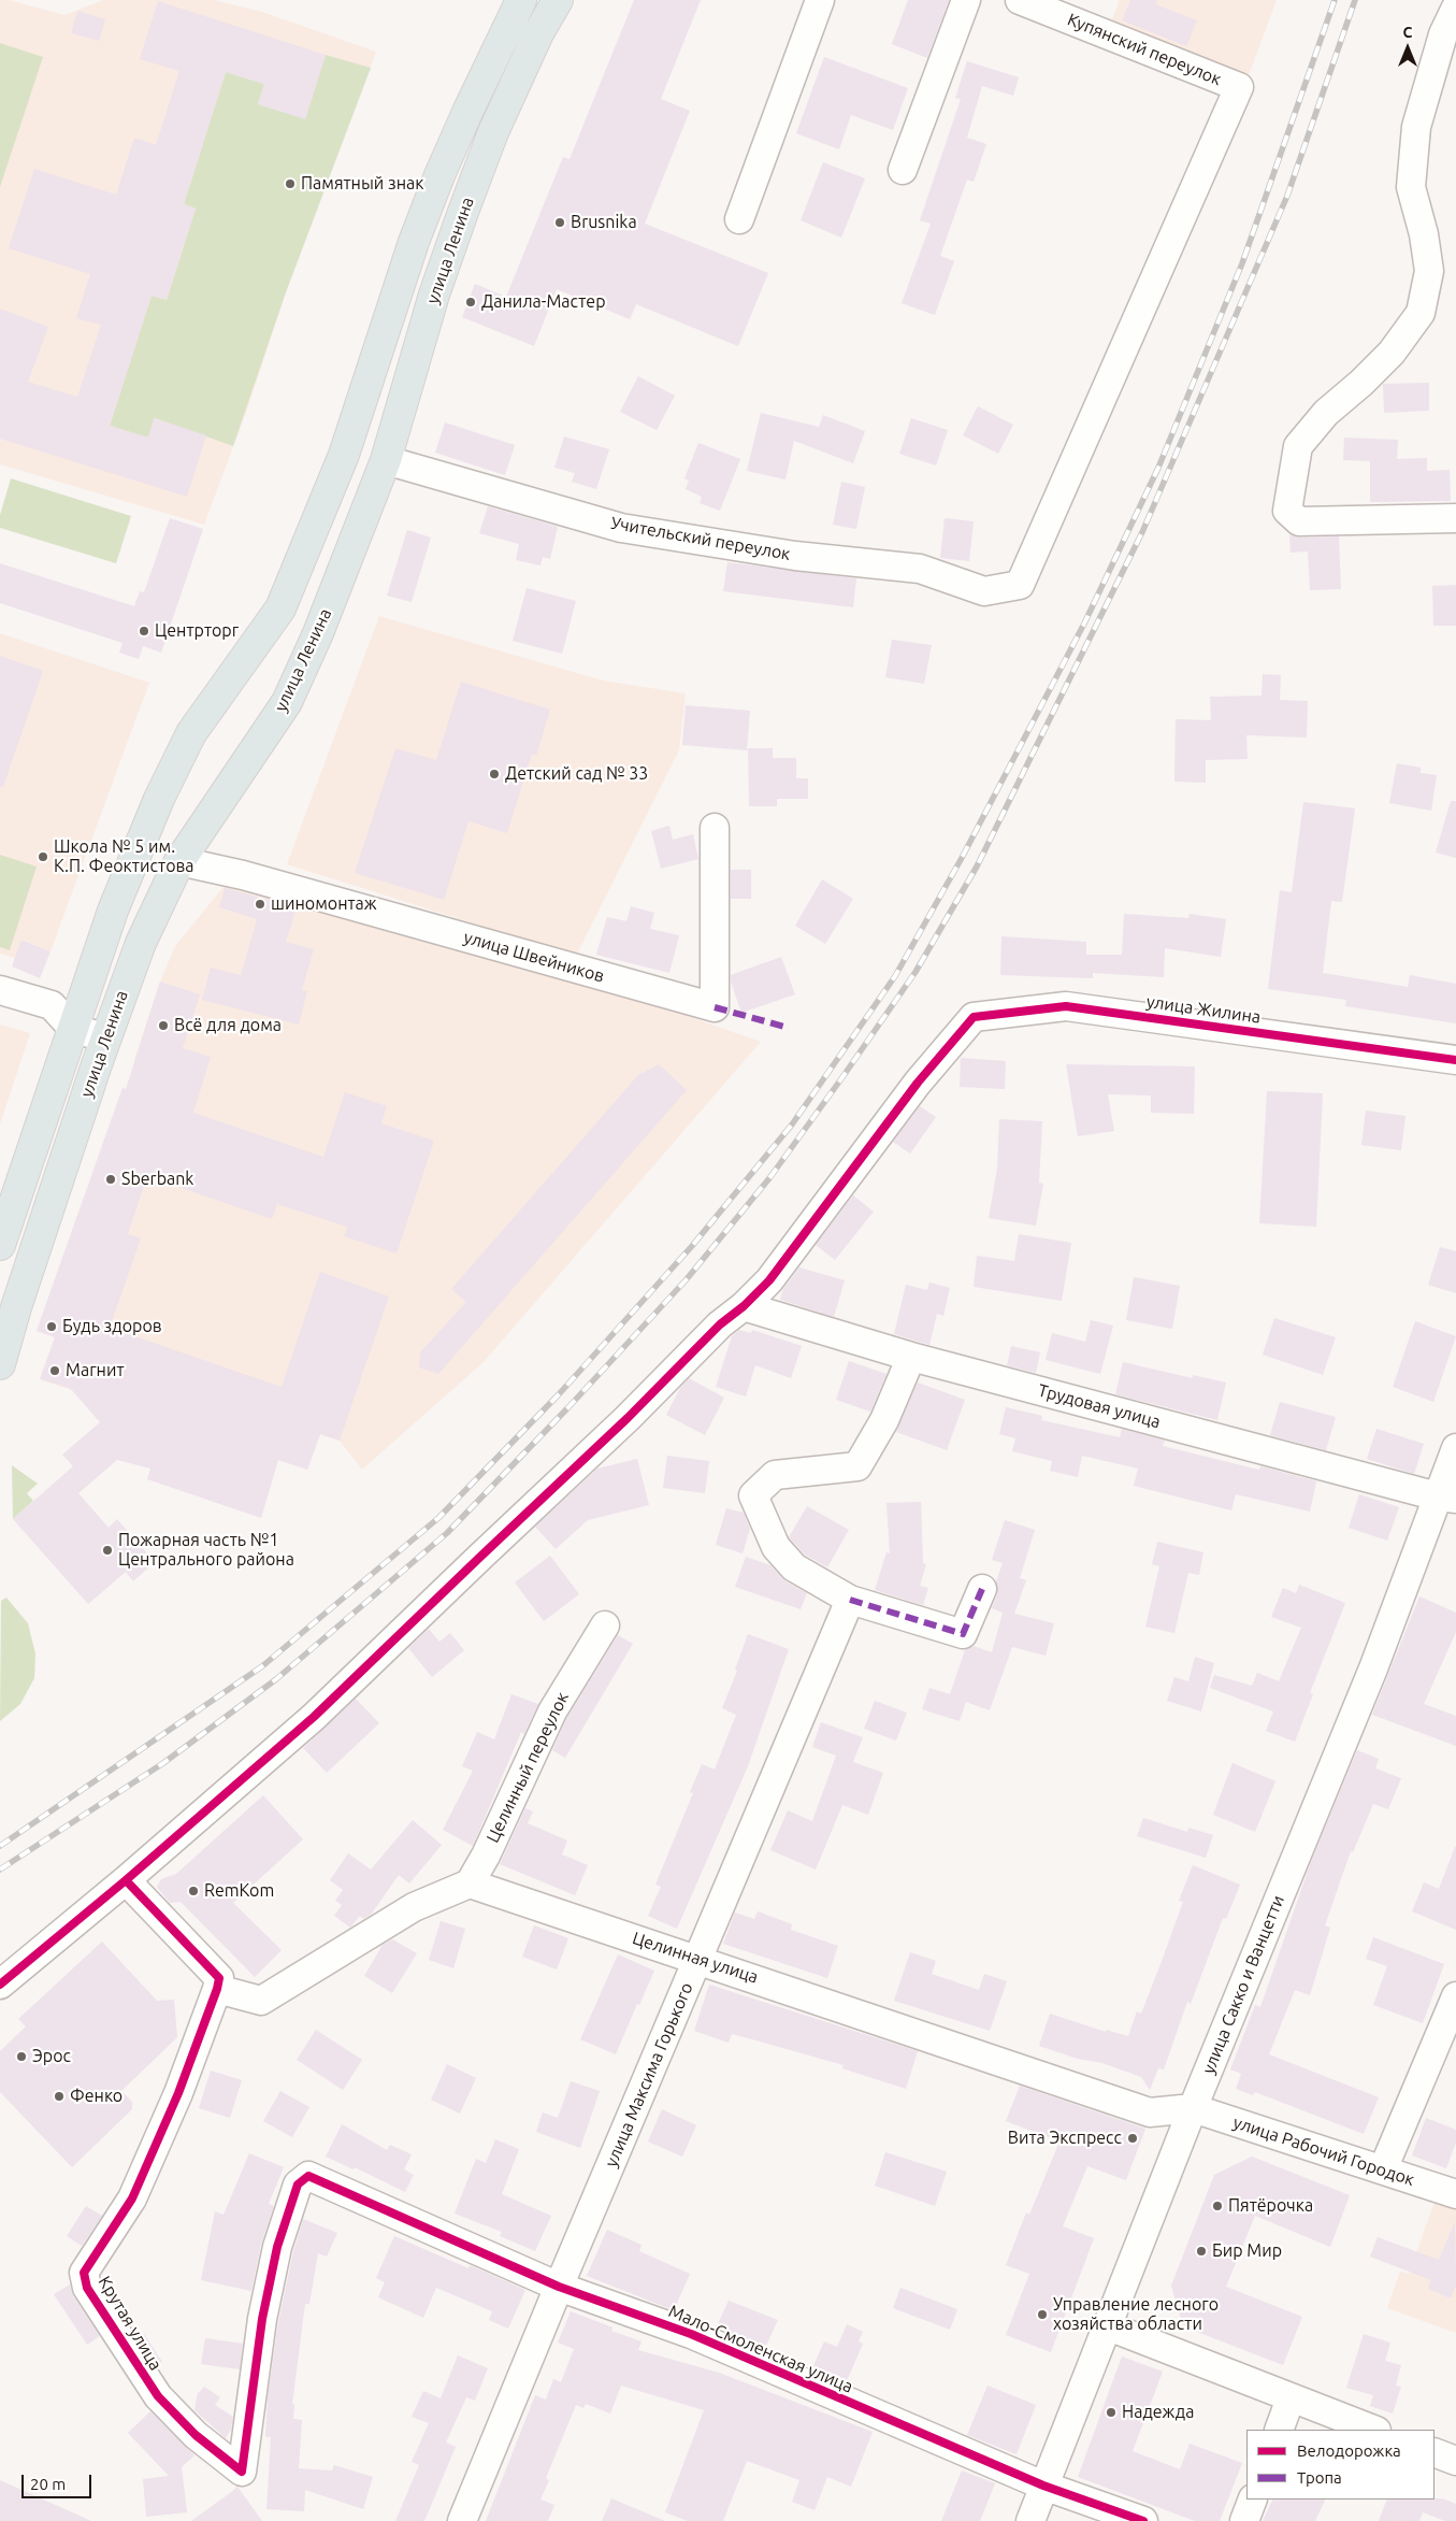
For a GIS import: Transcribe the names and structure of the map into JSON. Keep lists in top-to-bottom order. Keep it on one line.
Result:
{"streets":{"main road":["улица Ленина"],"street":["Купянский переулок","Учительский переулок","улица Швейников","улица Жилина","Трудовая улица","Целинный переулок","Целинная улица","улица Сакко и Ванцетти","улица Максима Горького","улица Рабочий Городок","Крутая улица","Мало-Смоленская улица"]},"crossings":[["Купянский переулок","Учительский переулок"],["улица Ленина","Учительский переулок"],["улица Ленина","улица Швейников"],["улица Жилина","Трудовая улица"],["Трудовая улица","улица Сакко и Ванцетти"],["Целинный переулок","Целинная улица"],["Целинная улица","улица Сакко и Ванцетти"],["Целинная улица","улица Максима Горького"],["Целинная улица","улица Рабочий Городок"],["улица Сакко и Ванцетти","улица Рабочий Городок"],["улица Сакко и Ванцетти","Мало-Смоленская улица"],["улица Максима Горького","Мало-Смоленская улица"],["Крутая улица","Мало-Смоленская улица"]],"places":["Памятный знак","Brusnika","Данила-Мастер","Центрторг","Детский сад № 33","Школа № 5 им. К.П. Феоктистова","шиномонтаж","Всё для дома","Sberbank","Будь здоров","Магнит","Пожарная часть №1 Центрального района","RemKom","Эрос","Фенко","Вита Экспресс","Пятёрочка","Бир Мир","Управление лесного хозяйства области","Надежда"],"legend":["Велодорожка","Тропа"],"scale_bar":"20 m","north":"top"}
